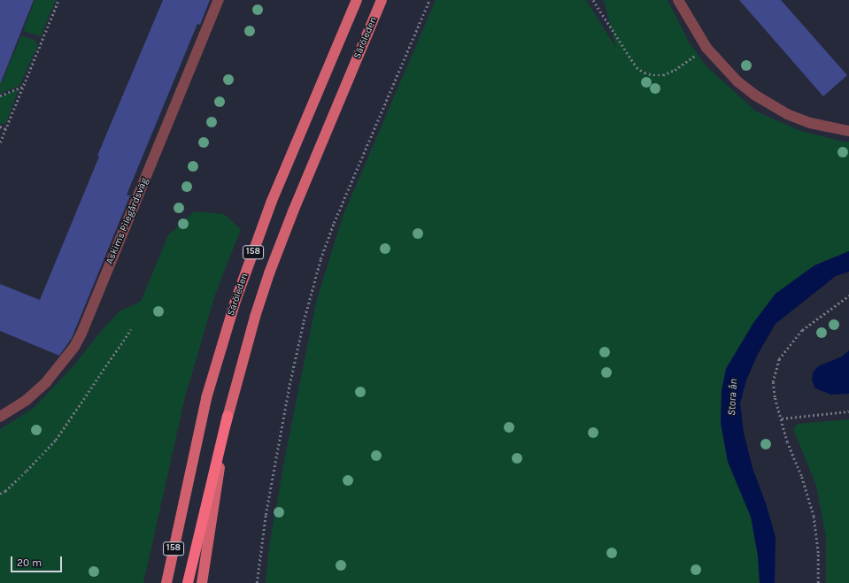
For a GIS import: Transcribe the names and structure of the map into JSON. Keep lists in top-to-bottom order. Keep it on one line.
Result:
{"streets":{"main road":["Säröleden","158"],"street":["Askims Pilegårdsväg"]},"water":["Stora ån"],"scale_bar":"20 m"}
